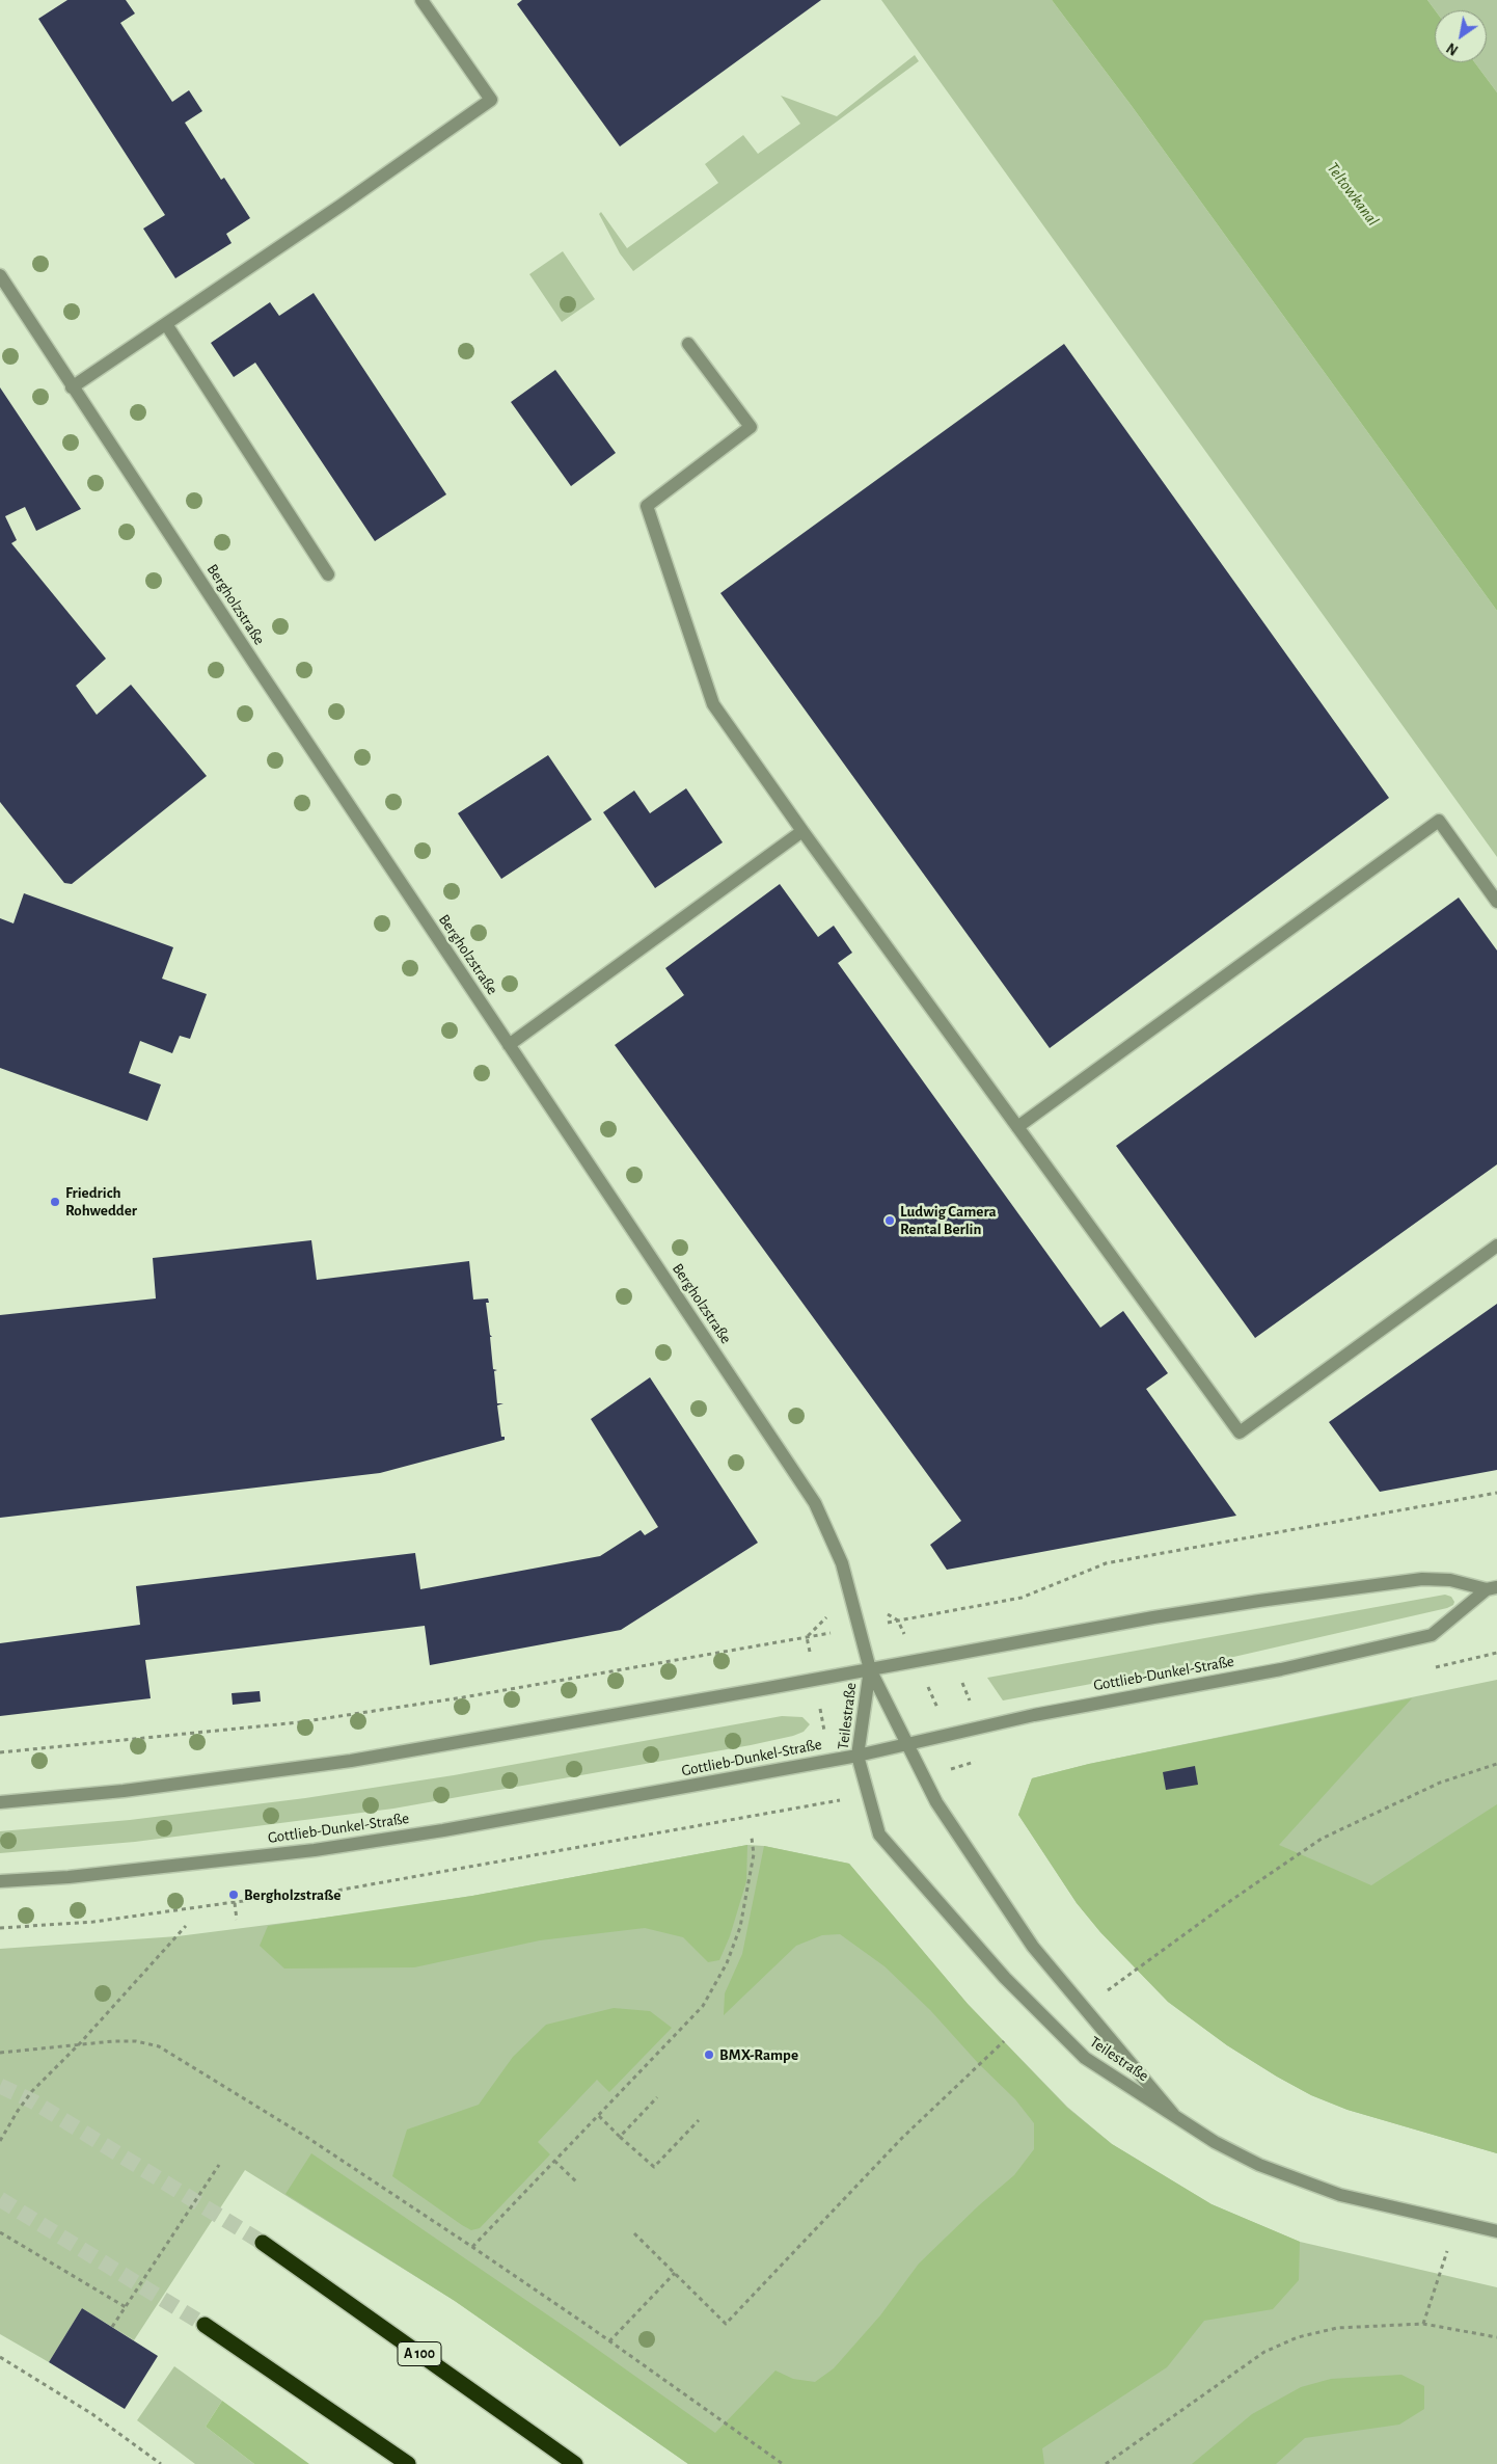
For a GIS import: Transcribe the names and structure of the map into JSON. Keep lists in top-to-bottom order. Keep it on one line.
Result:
{"streets":{"highway":["A 100"],"street":["Bergholzstraße","Gottlieb-Dunkel-Straße","Teilestraße"]},"crossings":[["Bergholzstraße","Gottlieb-Dunkel-Straße"],["Bergholzstraße","Teilestraße"],["Gottlieb-Dunkel-Straße","Teilestraße"]],"water":["Teltowkanal"],"places":["Friedrich Rohwedder","Ludwig Camera Rental Berlin","Bergholzstraße","BMX-Rampe"],"north":"bottom left"}
